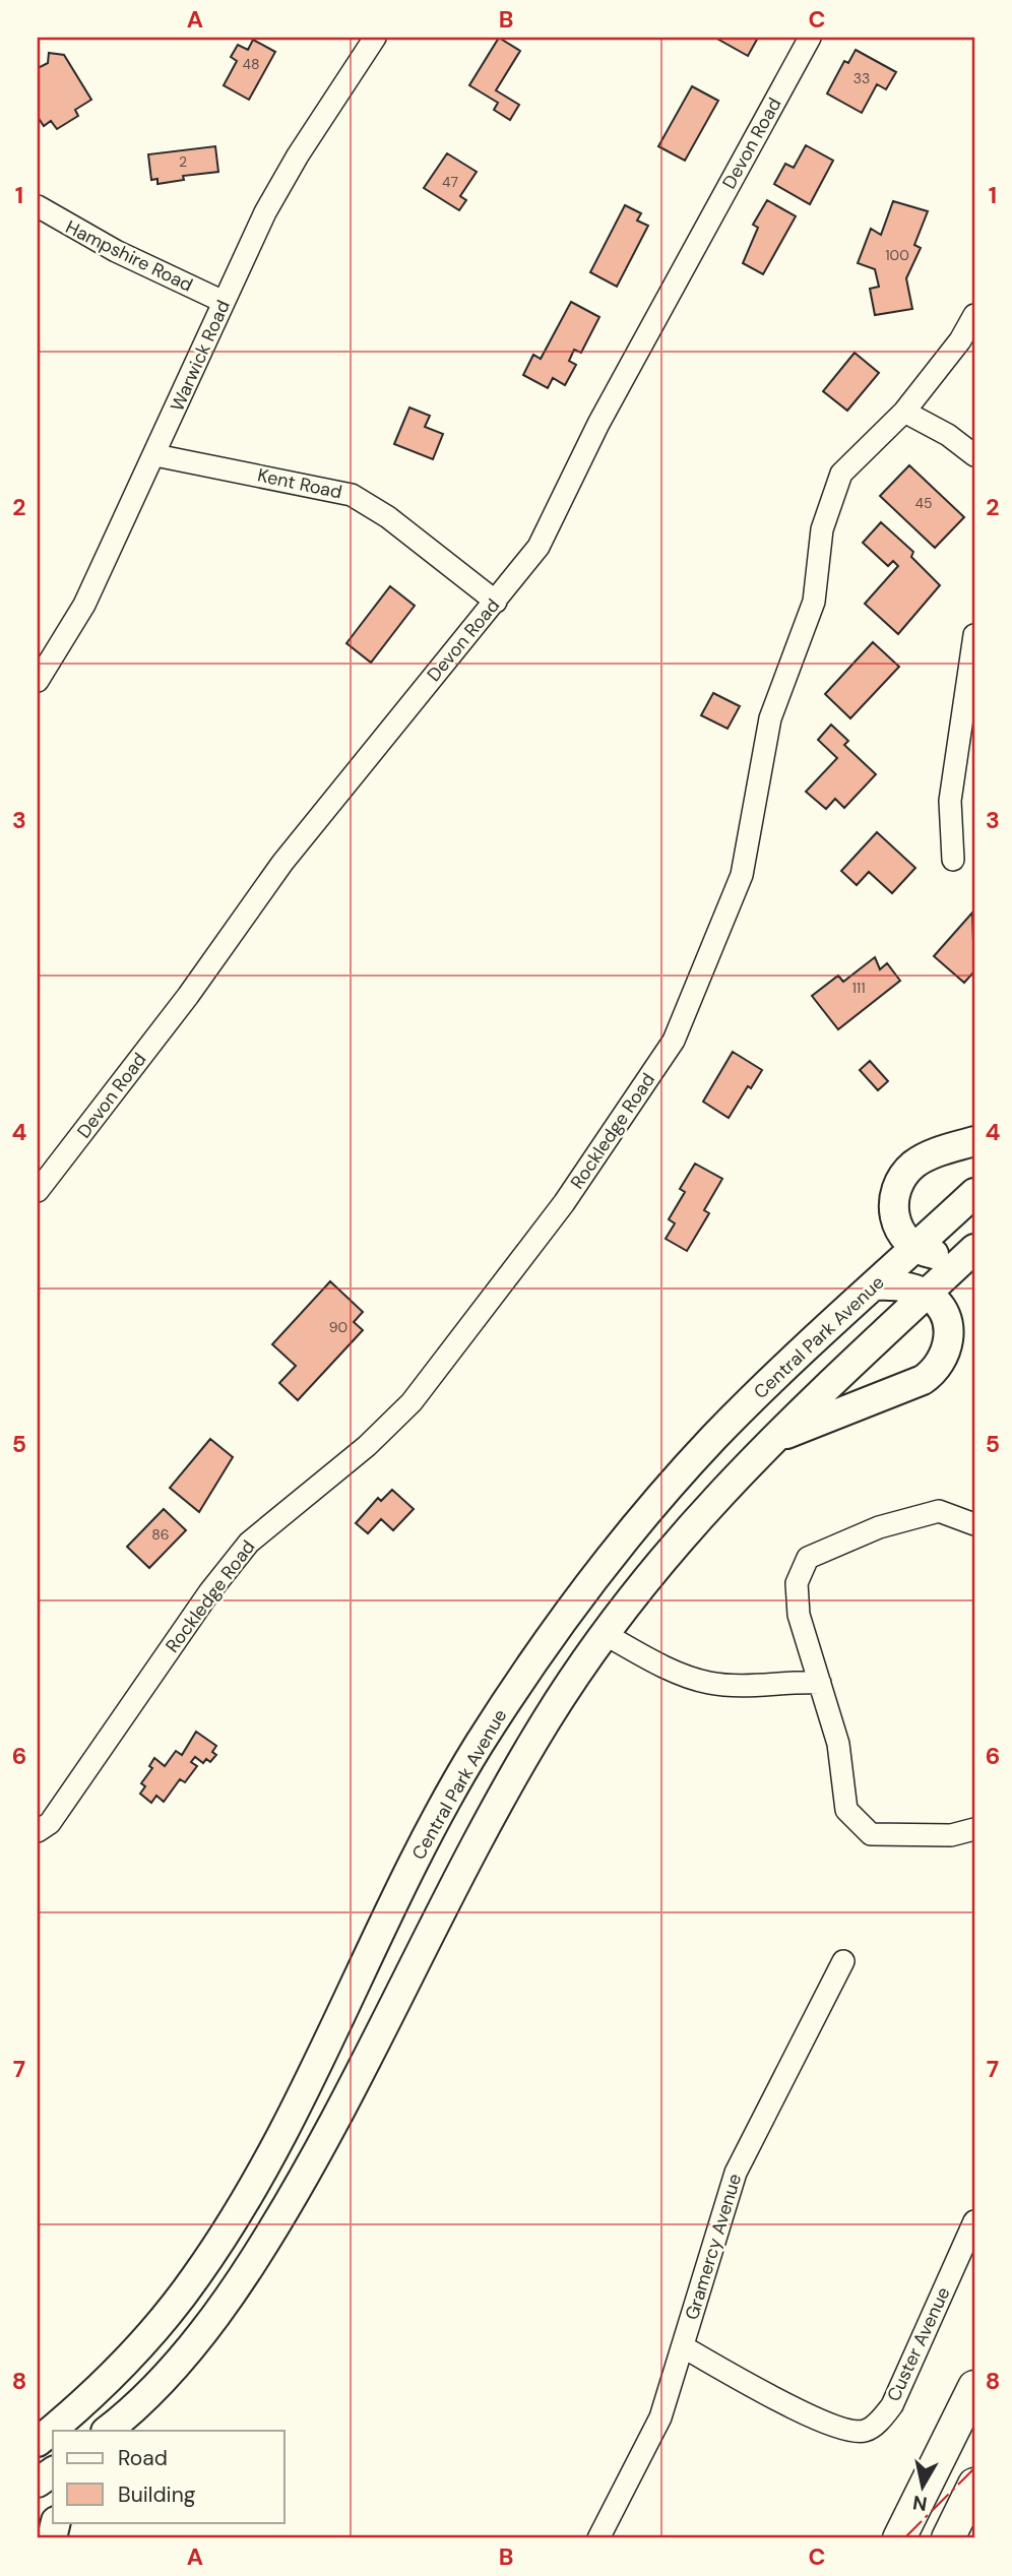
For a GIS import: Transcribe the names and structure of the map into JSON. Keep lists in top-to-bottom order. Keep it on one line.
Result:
{"streets":{"main road":["Central Park Avenue"],"street":["Devon Road","Hampshire Road","Warwick Road","Kent Road","Rockledge Road","Gramercy Avenue","Custer Avenue"]},"crossings":[["Devon Road","Kent Road"],["Hampshire Road","Warwick Road"],["Warwick Road","Kent Road"],["Gramercy Avenue","Custer Avenue"]],"house_numbers":["48","33","2","47","100","45","111","90","86"],"legend":["Road","Building"],"north":"bottom","grid":{"columns":["A","B","C"],"rows":["1","2","3","4","5","6","7","8"]}}
